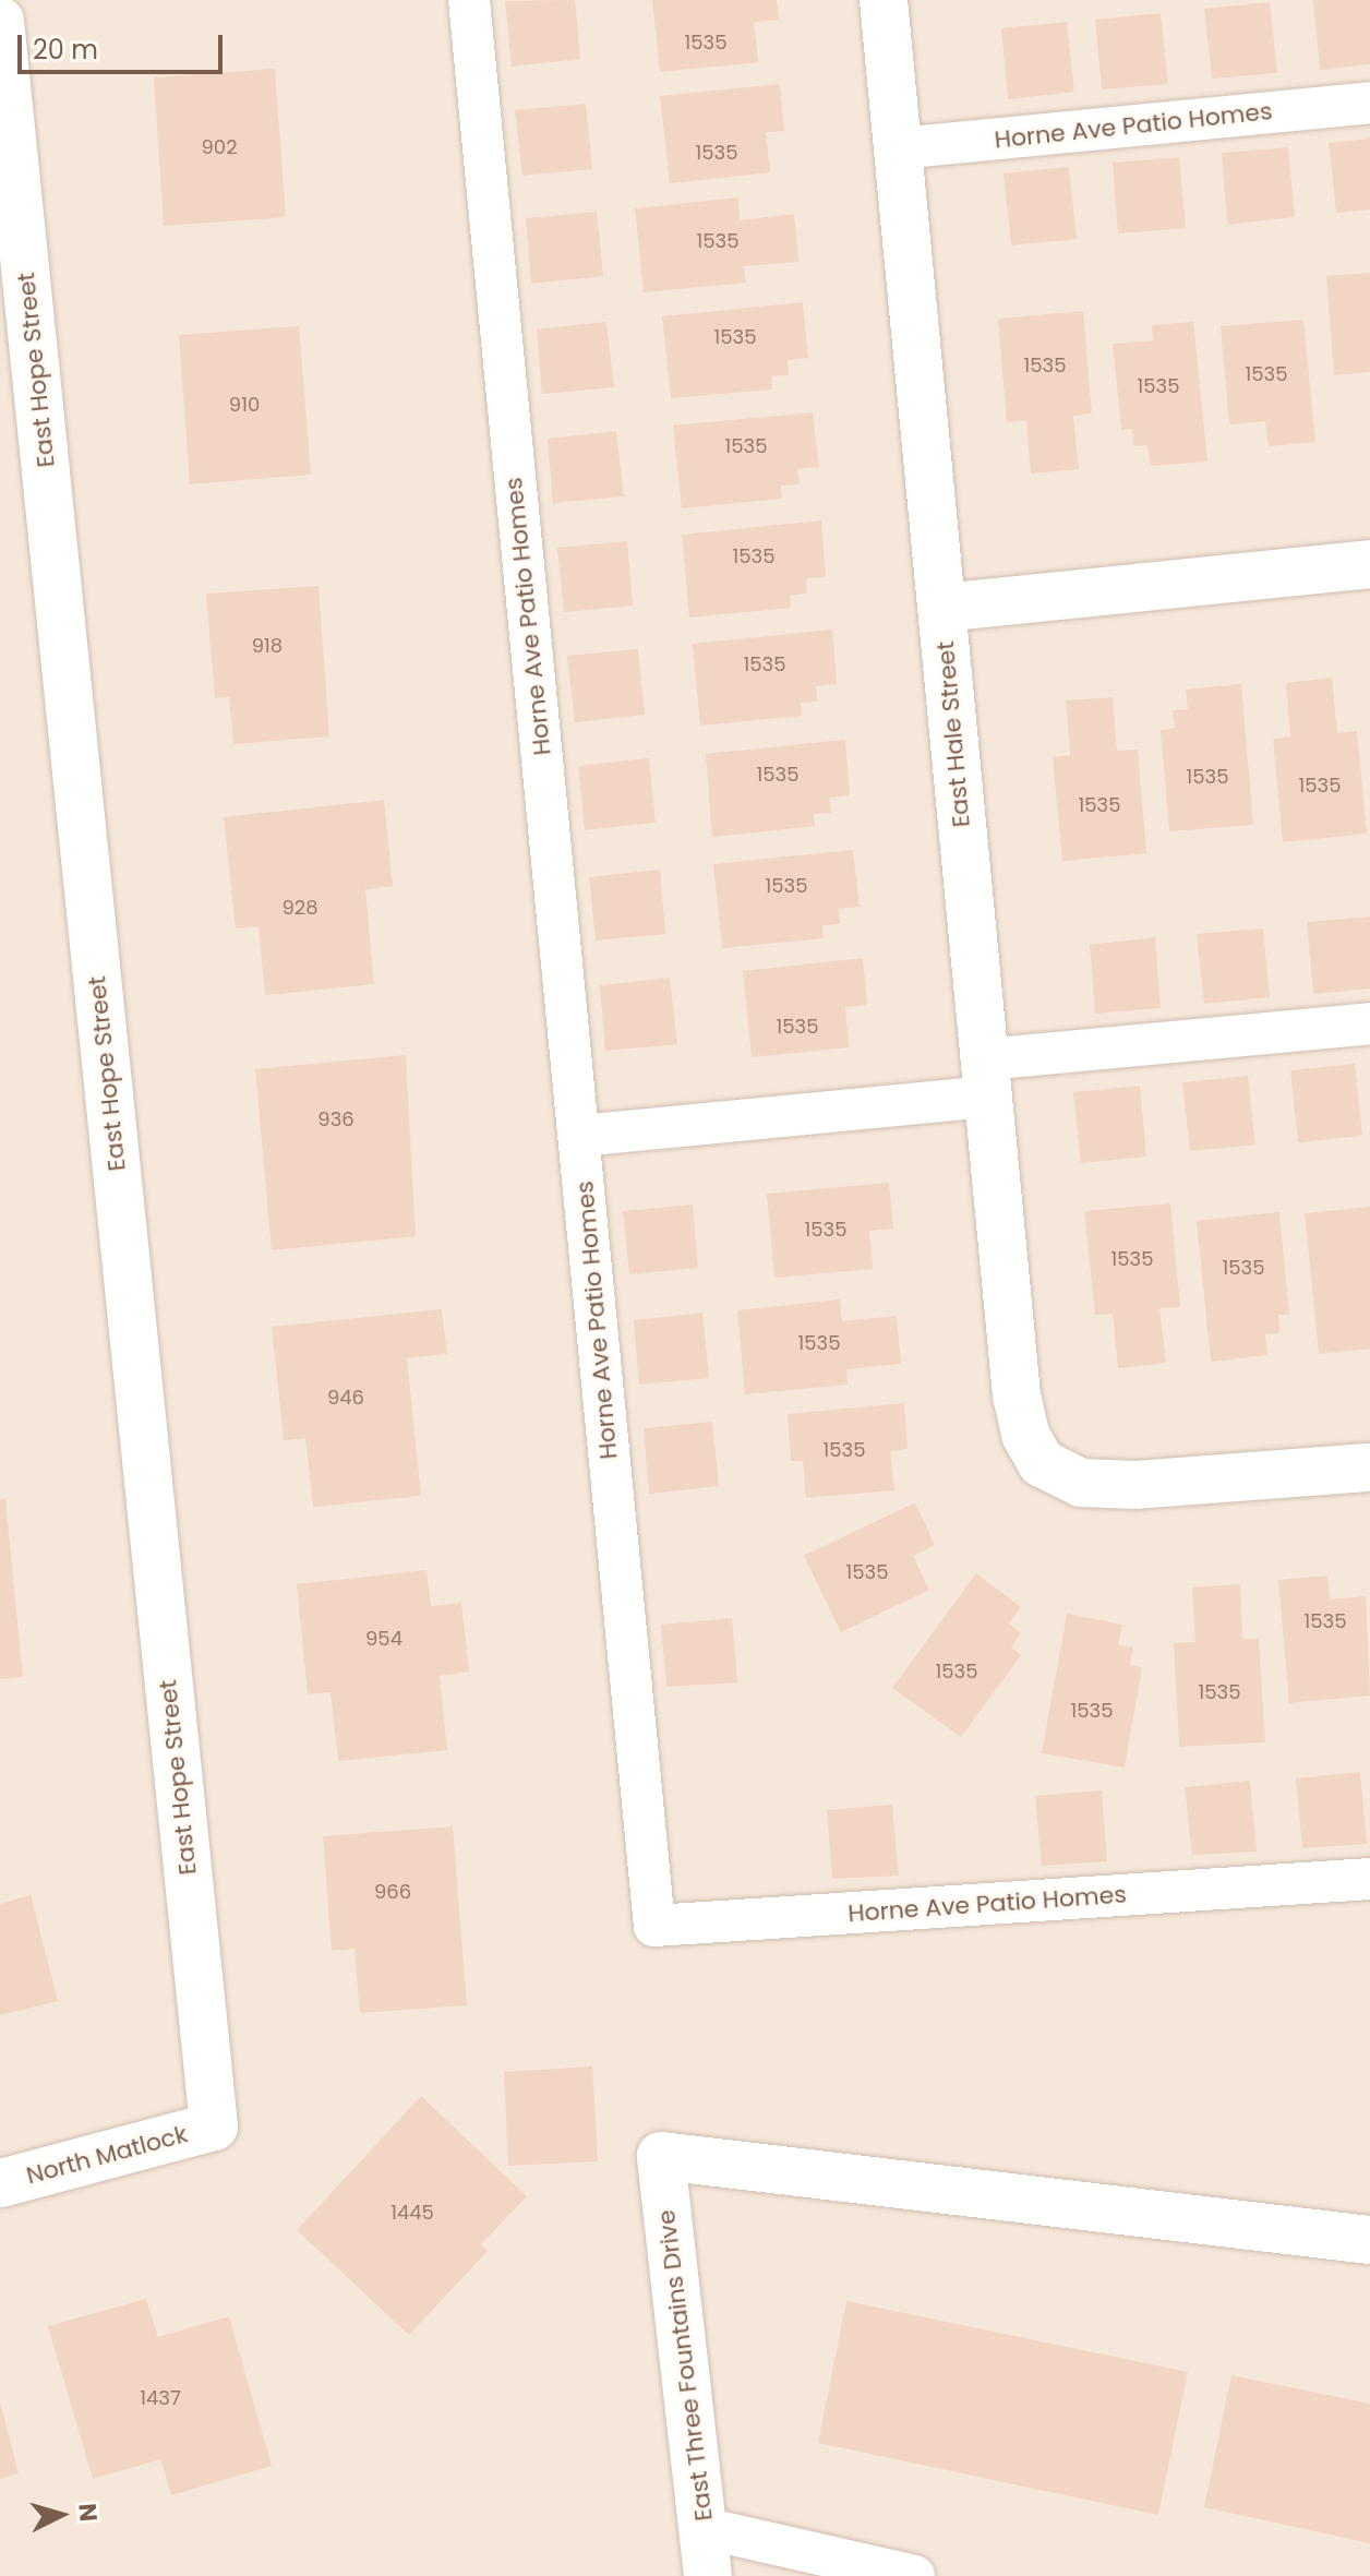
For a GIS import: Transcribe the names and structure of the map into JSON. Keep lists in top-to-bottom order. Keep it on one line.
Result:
{"streets":{"street":["East Hope Street","East Hale Street","North Matlock","East Three Fountains Drive"],"lane":["Horne Ave Patio Homes"]},"crossings":[["Horne Ave Patio Homes","East Hale Street"],["East Hope Street","North Matlock"]],"house_numbers":["1535","902","1535","1535","1535","1535","1535","1535","910","1535","1535","918","1535","1535","1535","1535","1535","1535","928","1535","936","1535","1535","1535","1535","946","1535","1535","1535","954","1535","1535","1535","966","1445","1437"],"scale_bar":"20 m","north":"right"}
